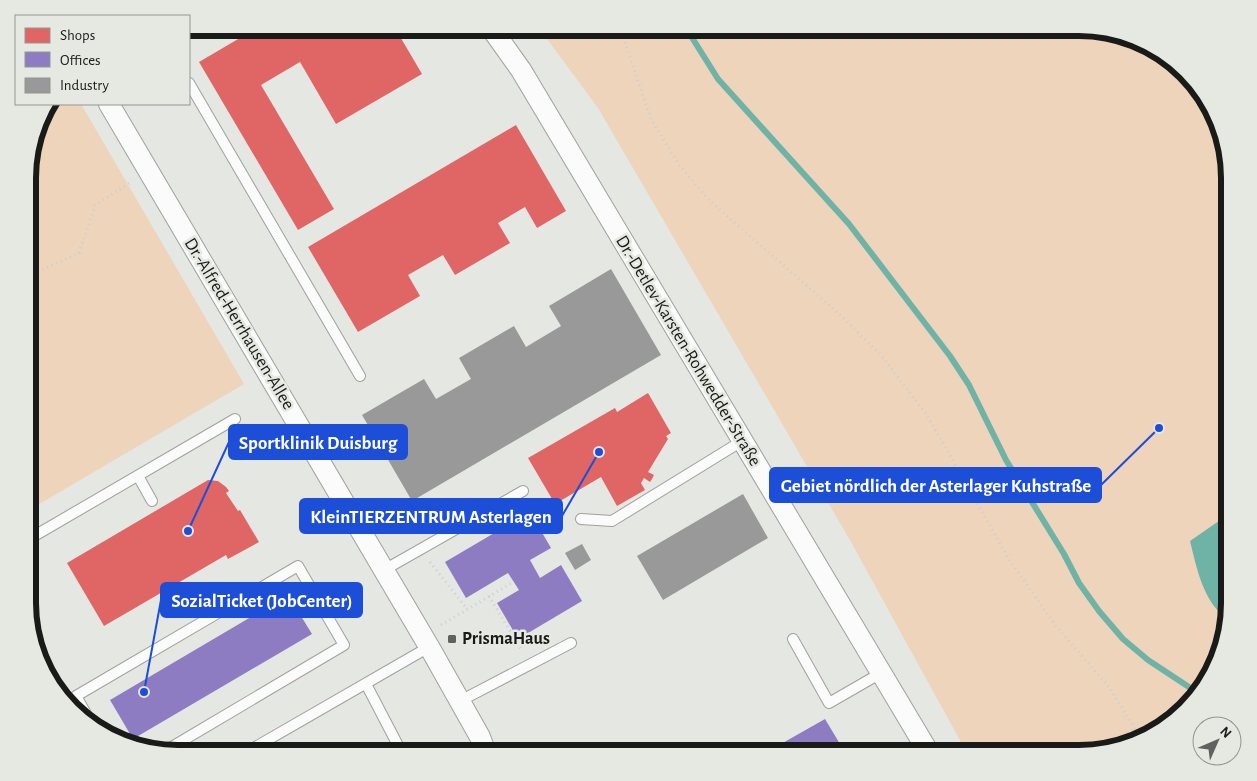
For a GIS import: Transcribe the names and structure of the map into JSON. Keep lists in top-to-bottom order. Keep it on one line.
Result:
{"streets":{"street":["Dr.-Alfred-Herrhausen-Allee","Dr.-Detlev-Karsten-Rohwedder-Straße"]},"places":{"other":["Gebiet nördlich der Asterlager Kuhstraße","KleinTIERZENTRUM Asterlagen","Sportklinik Duisburg","SozialTicket (JobCenter)"],"transit":["PrismaHaus"]},"legend":["Shops","Offices","Industry"],"north":"top right"}
